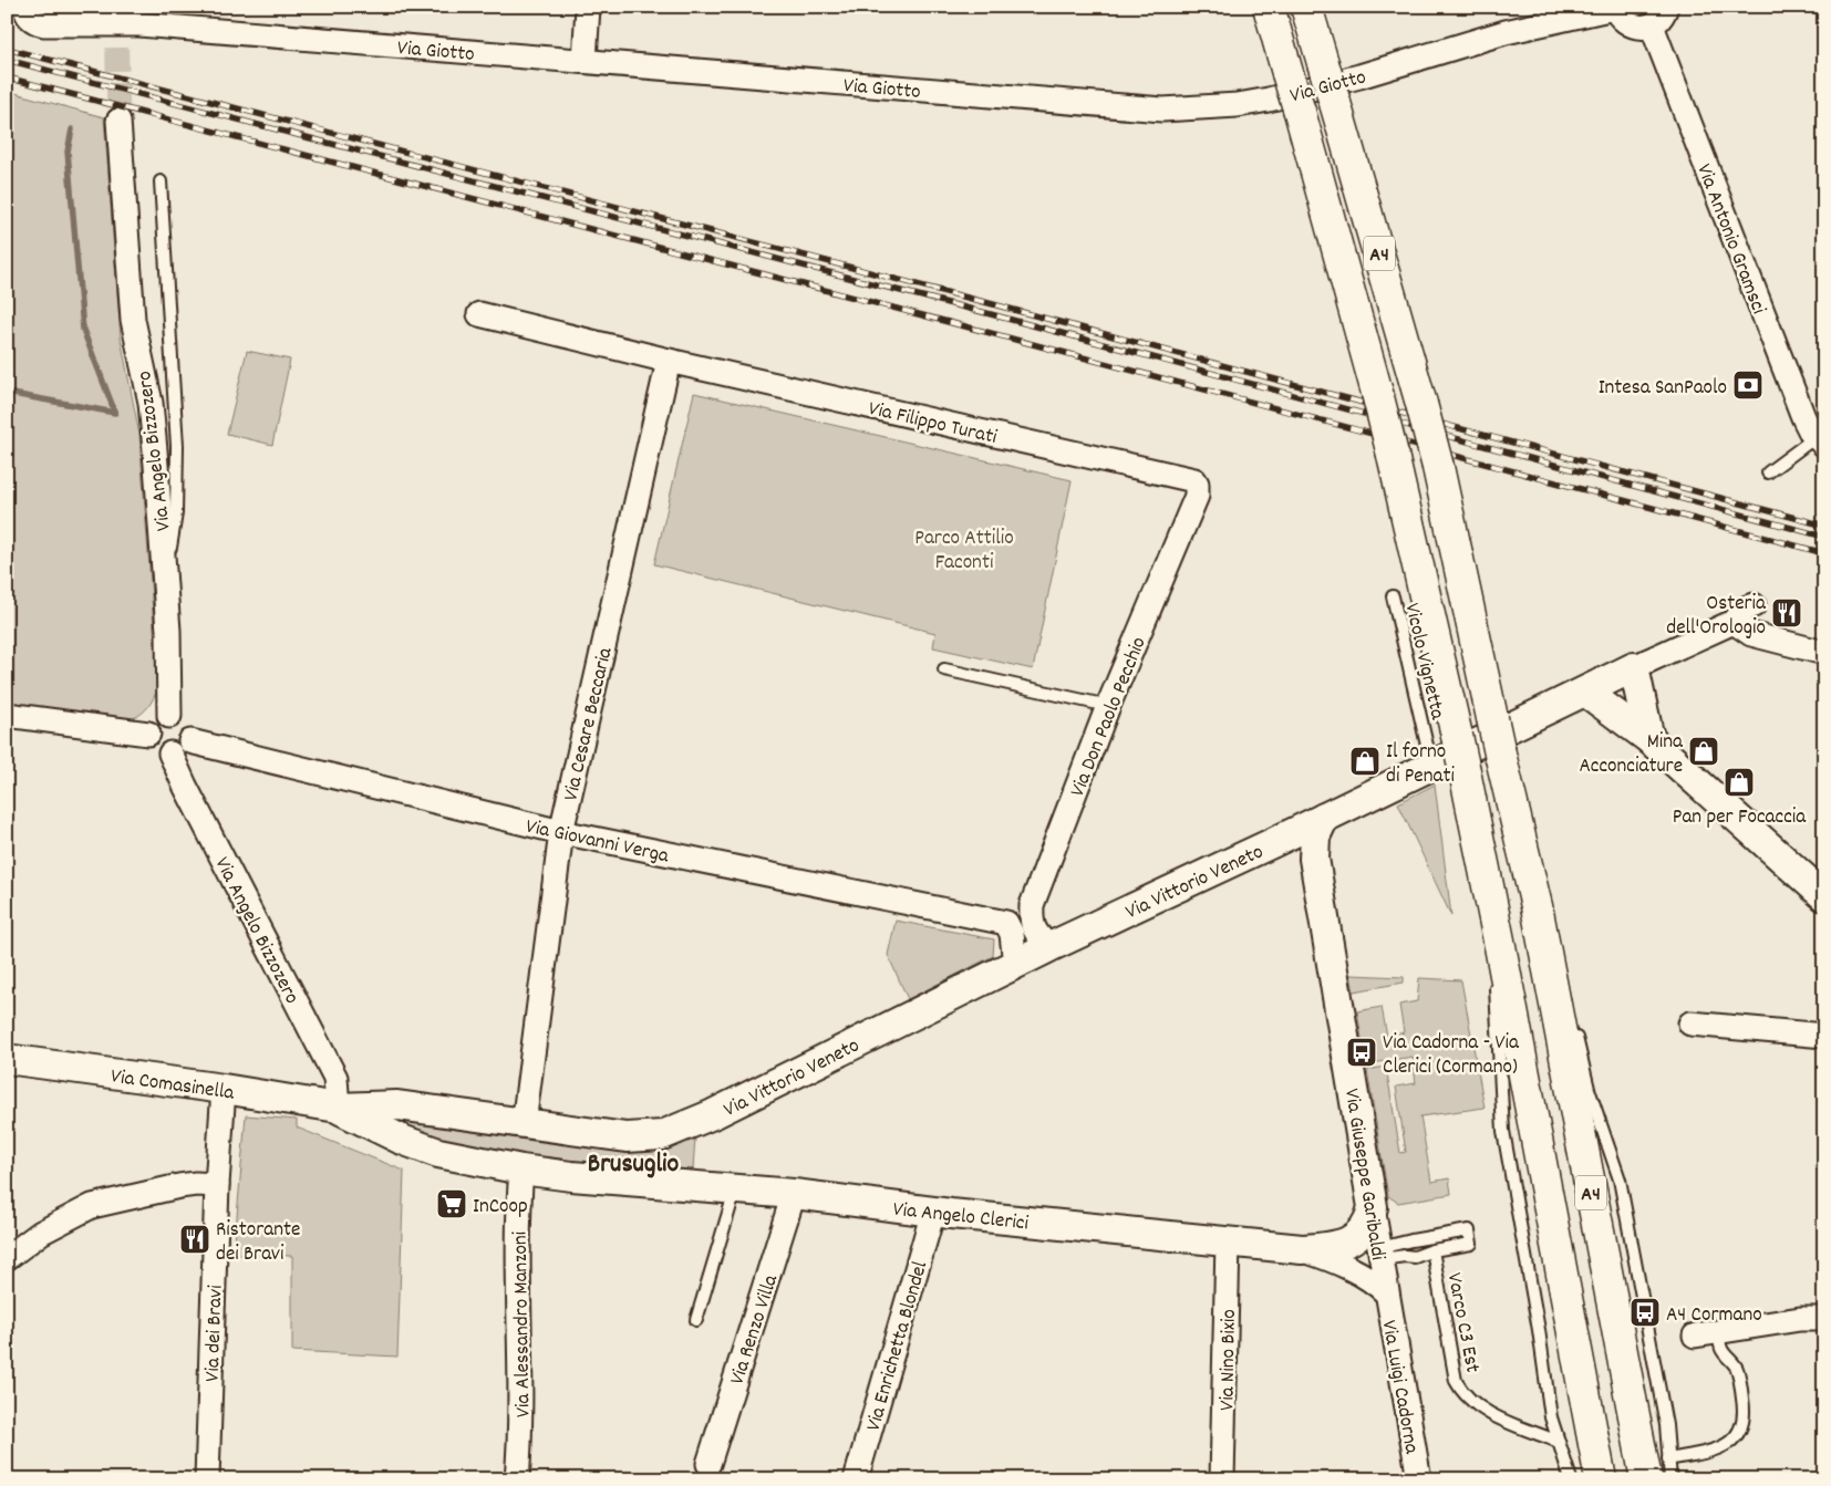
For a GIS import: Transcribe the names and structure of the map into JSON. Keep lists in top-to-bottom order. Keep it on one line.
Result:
{"streets":{"highway":["A4"],"street":["Via Giotto","Via Antonio Gramsci","Via Filippo Turati","Via Angelo Bizzozero","Via Don Paolo Pecchio","Via Cesare Beccaria","Via Giovanni Verga","Via Vittorio Veneto","Via Comasinella","Via Giuseppe Garibaldi","Via Angelo Clerici","Via Alessandro Manzoni","Via Renzo Villa","Via dei Bravi","Via Enrichetta Blondel","Via Nino Bixio","Via Luigi Cadorna"],"lane":["Vicolo Vignetta","Varco C3 Est"]},"crossings":[["Via Filippo Turati","Via Don Paolo Pecchio"],["Via Filippo Turati","Via Cesare Beccaria"],["Via Angelo Bizzozero","Via Giovanni Verga"],["Via Angelo Bizzozero","Via Vittorio Veneto"],["Via Angelo Bizzozero","Via Comasinella"],["Via Angelo Bizzozero","Via Angelo Clerici"],["Vicolo Vignetta","Via Vittorio Veneto"],["Via Don Paolo Pecchio","Via Vittorio Veneto"],["Via Cesare Beccaria","Via Giovanni Verga"],["Via Cesare Beccaria","Via Vittorio Veneto"],["Via Vittorio Veneto","Via Comasinella"],["Via Vittorio Veneto","Via Giuseppe Garibaldi"],["Via Vittorio Veneto","Via Angelo Clerici"],["Via Comasinella","Via Angelo Clerici"],["Via Comasinella","Via dei Bravi"],["Via Giuseppe Garibaldi","Via Angelo Clerici"],["Via Giuseppe Garibaldi","Via Luigi Cadorna"],["Via Angelo Clerici","Via Alessandro Manzoni"],["Via Angelo Clerici","Via Renzo Villa"],["Via Angelo Clerici","Via Enrichetta Blondel"],["Via Angelo Clerici","Via Nino Bixio"],["Via Angelo Clerici","Via Luigi Cadorna"]],"districts":["Brusuglio"],"parks":["Parco Attilio Faconti"],"places":{"bank":["Intesa SanPaolo"],"restaurant":["Osteria dell'Orologio","Ristorante dei Bravi"],"shop":["Mina Acconciature","Il forno di Penati","Pan per Focaccia"],"bus stop":["Via Cadorna - Via Clerici (Cormano)","A4 Cormano"],"supermarket":["InCoop"]}}
